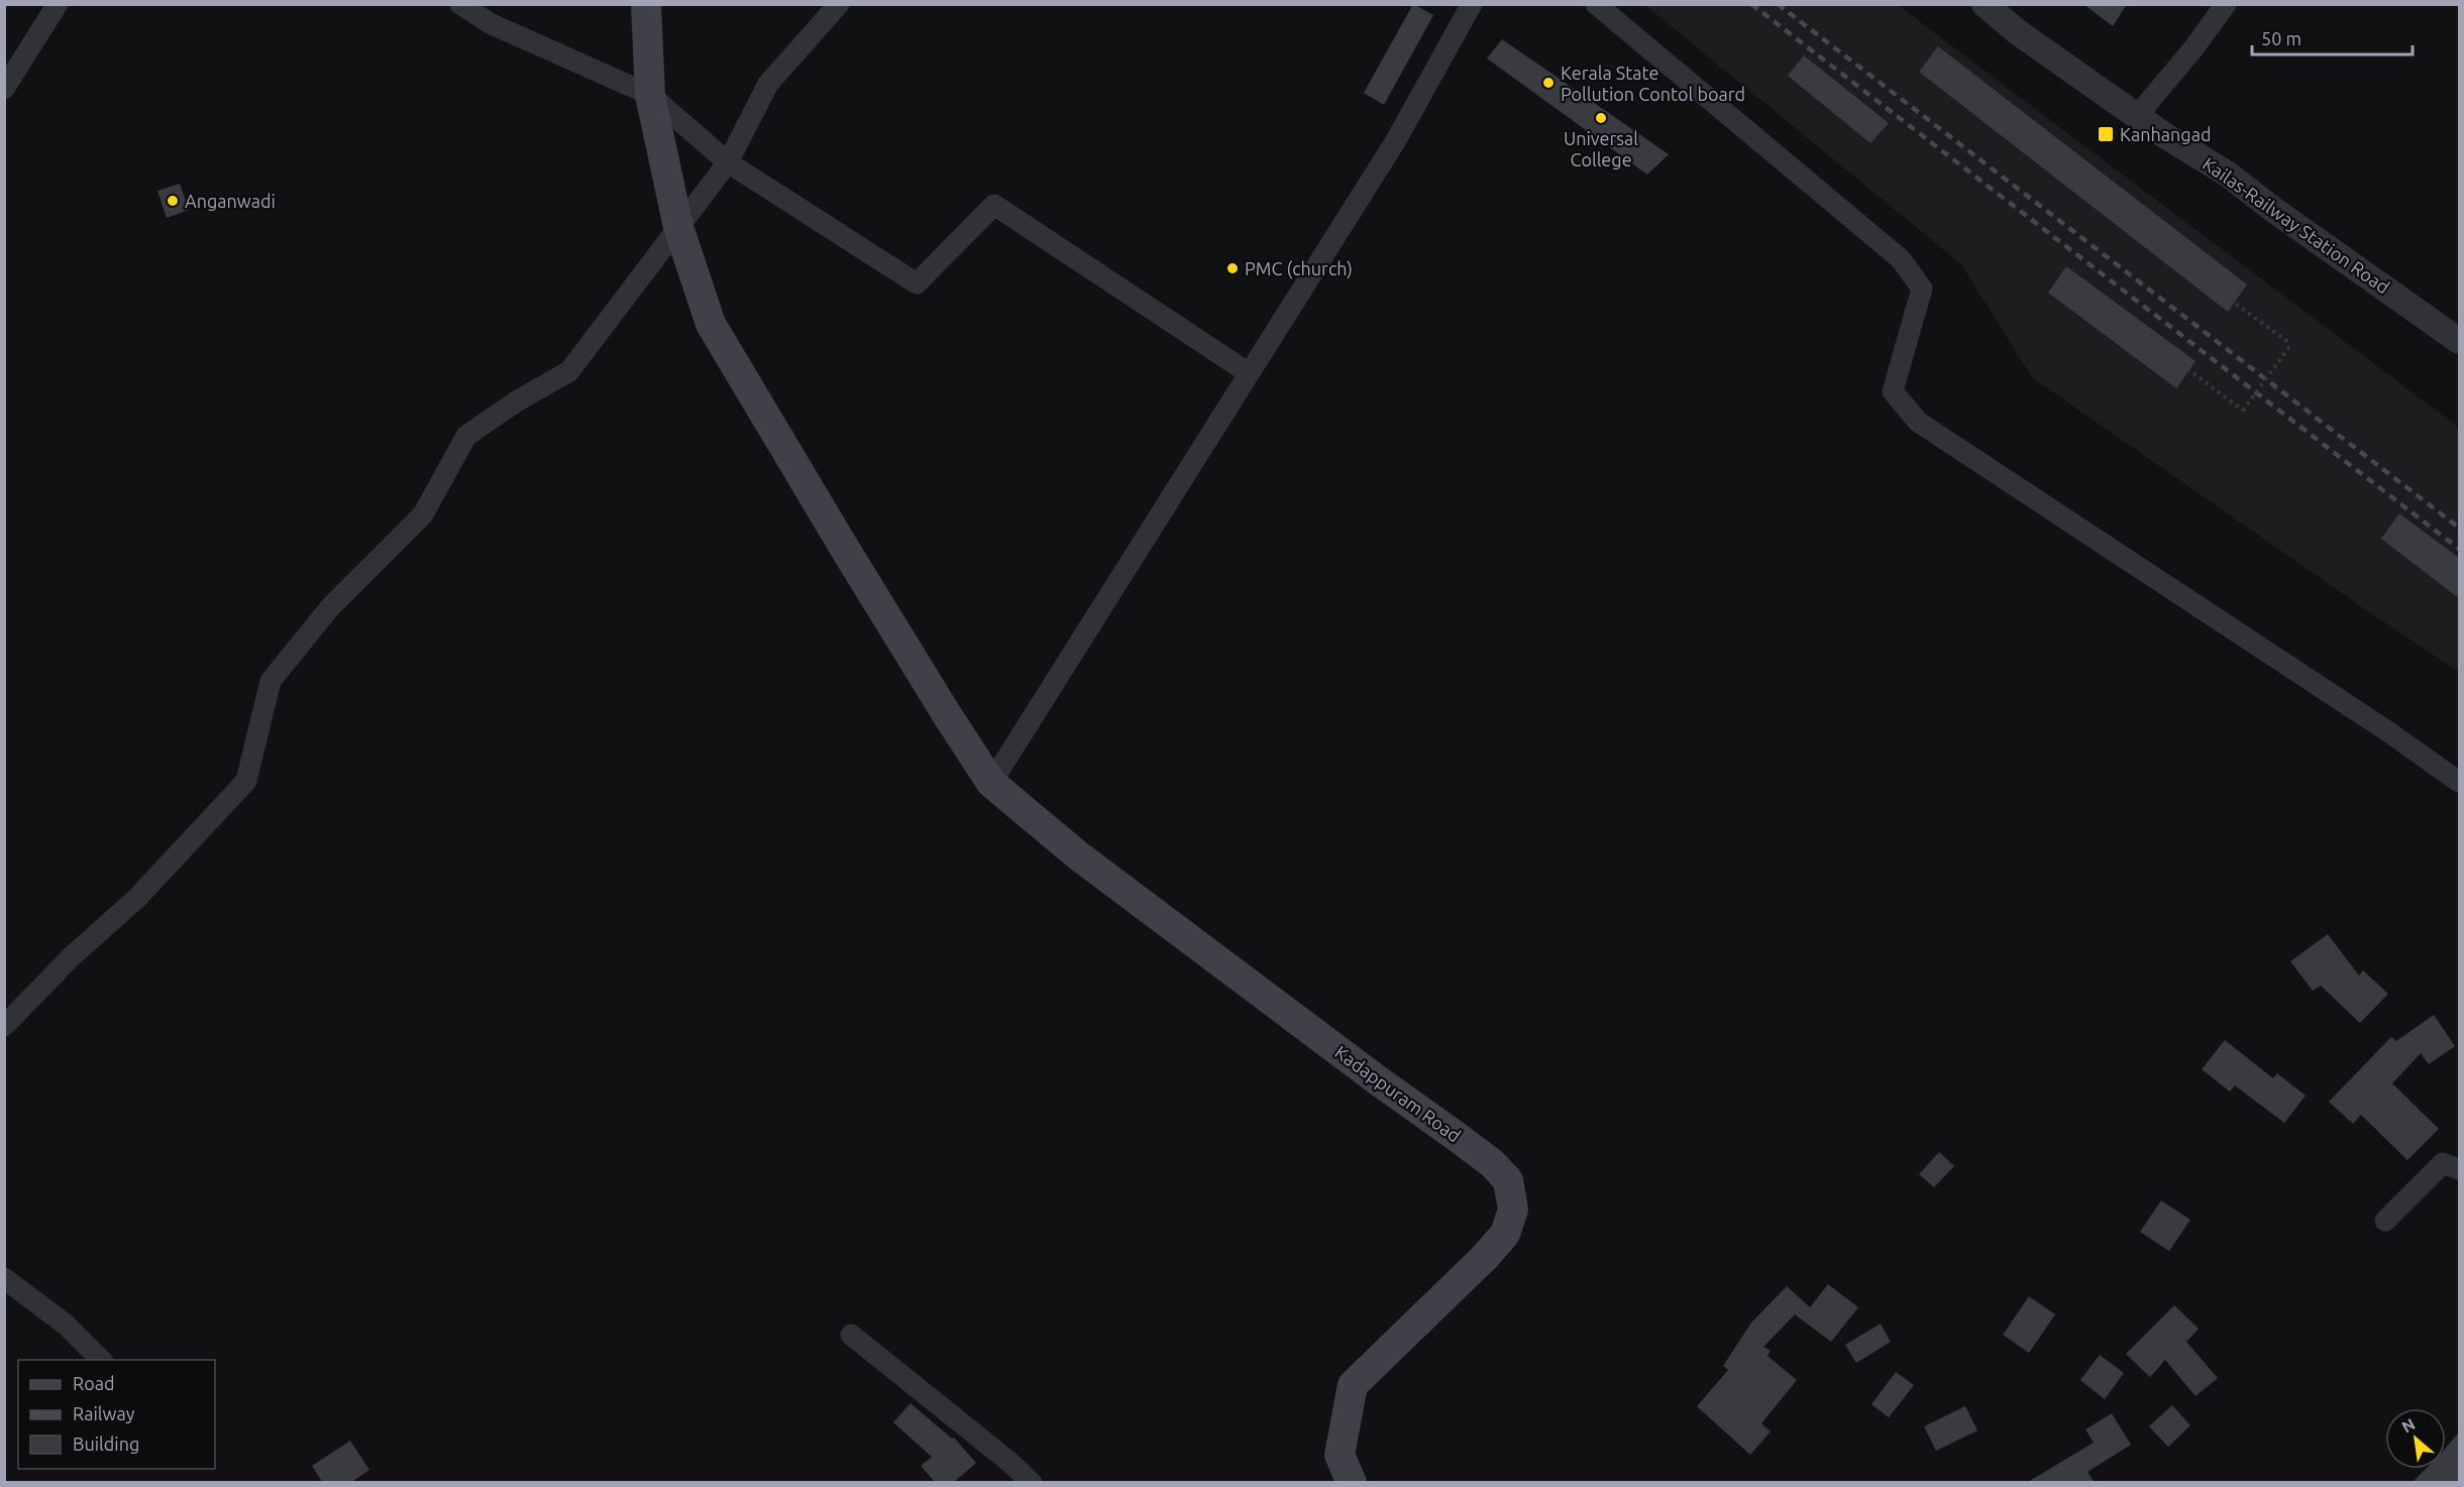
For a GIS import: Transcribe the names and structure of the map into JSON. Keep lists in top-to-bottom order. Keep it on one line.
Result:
{"streets":{"main road":["Kadappuram Road"],"street":["Kailas-Railway Station Road"]},"places":{"other":["Kerala State Pollution Contol board","Universal College","Anganwadi","PMC (church)"],"transit":["Kanhangad"]},"legend":["Road","Railway","Building"],"scale_bar":"50 m","north":"top left"}
